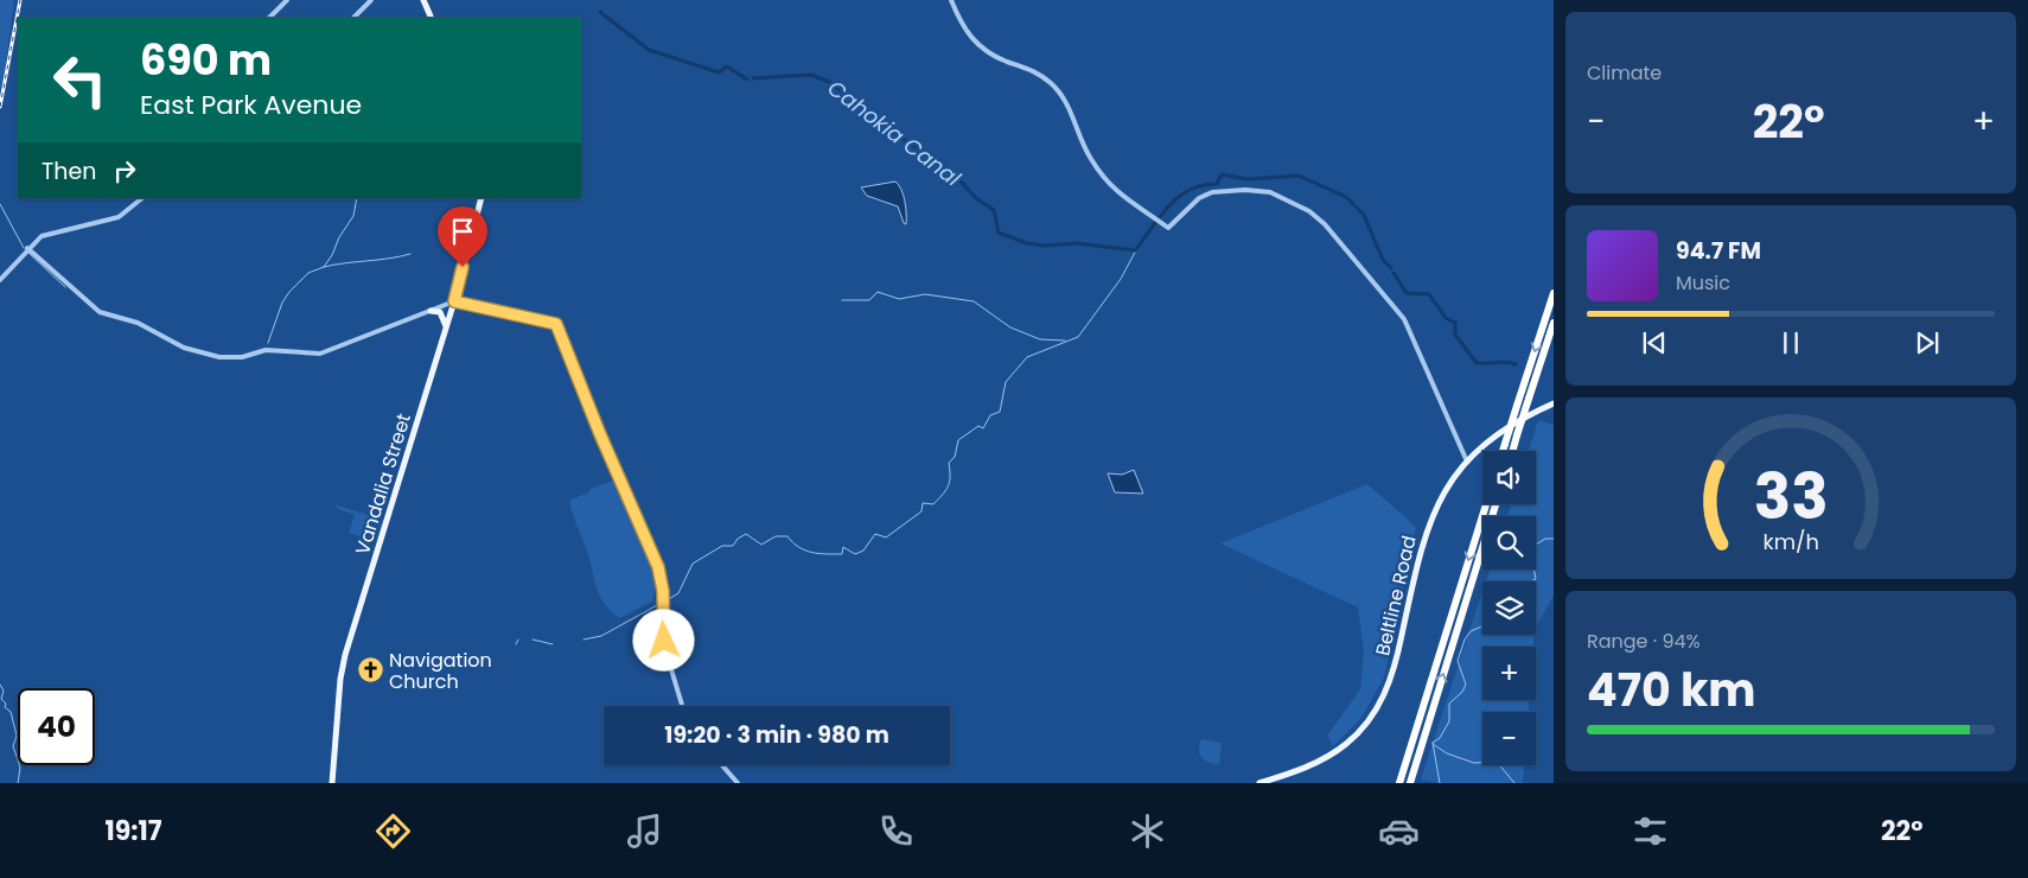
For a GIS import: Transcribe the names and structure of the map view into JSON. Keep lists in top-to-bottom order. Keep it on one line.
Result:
{"streets":{"main road":["Vandalia Street","Beltline Road"]},"water":["Cahokia Canal"],"places":{"church":["Navigation Church"]},"page":{"tile":["Climate",["Range · 94%","470 km"]],"turn":["690 m","East Park Avenue"],"heat":["−","22°","+"],"then":"Then","song":["94.7 FM","Music"],"map_buttons":["+","−"],"limit":"40","trip":"19:20 · 3 min · 980 m","tabs":["19:17","22°"],"gauge":["33","km/h"]}}
